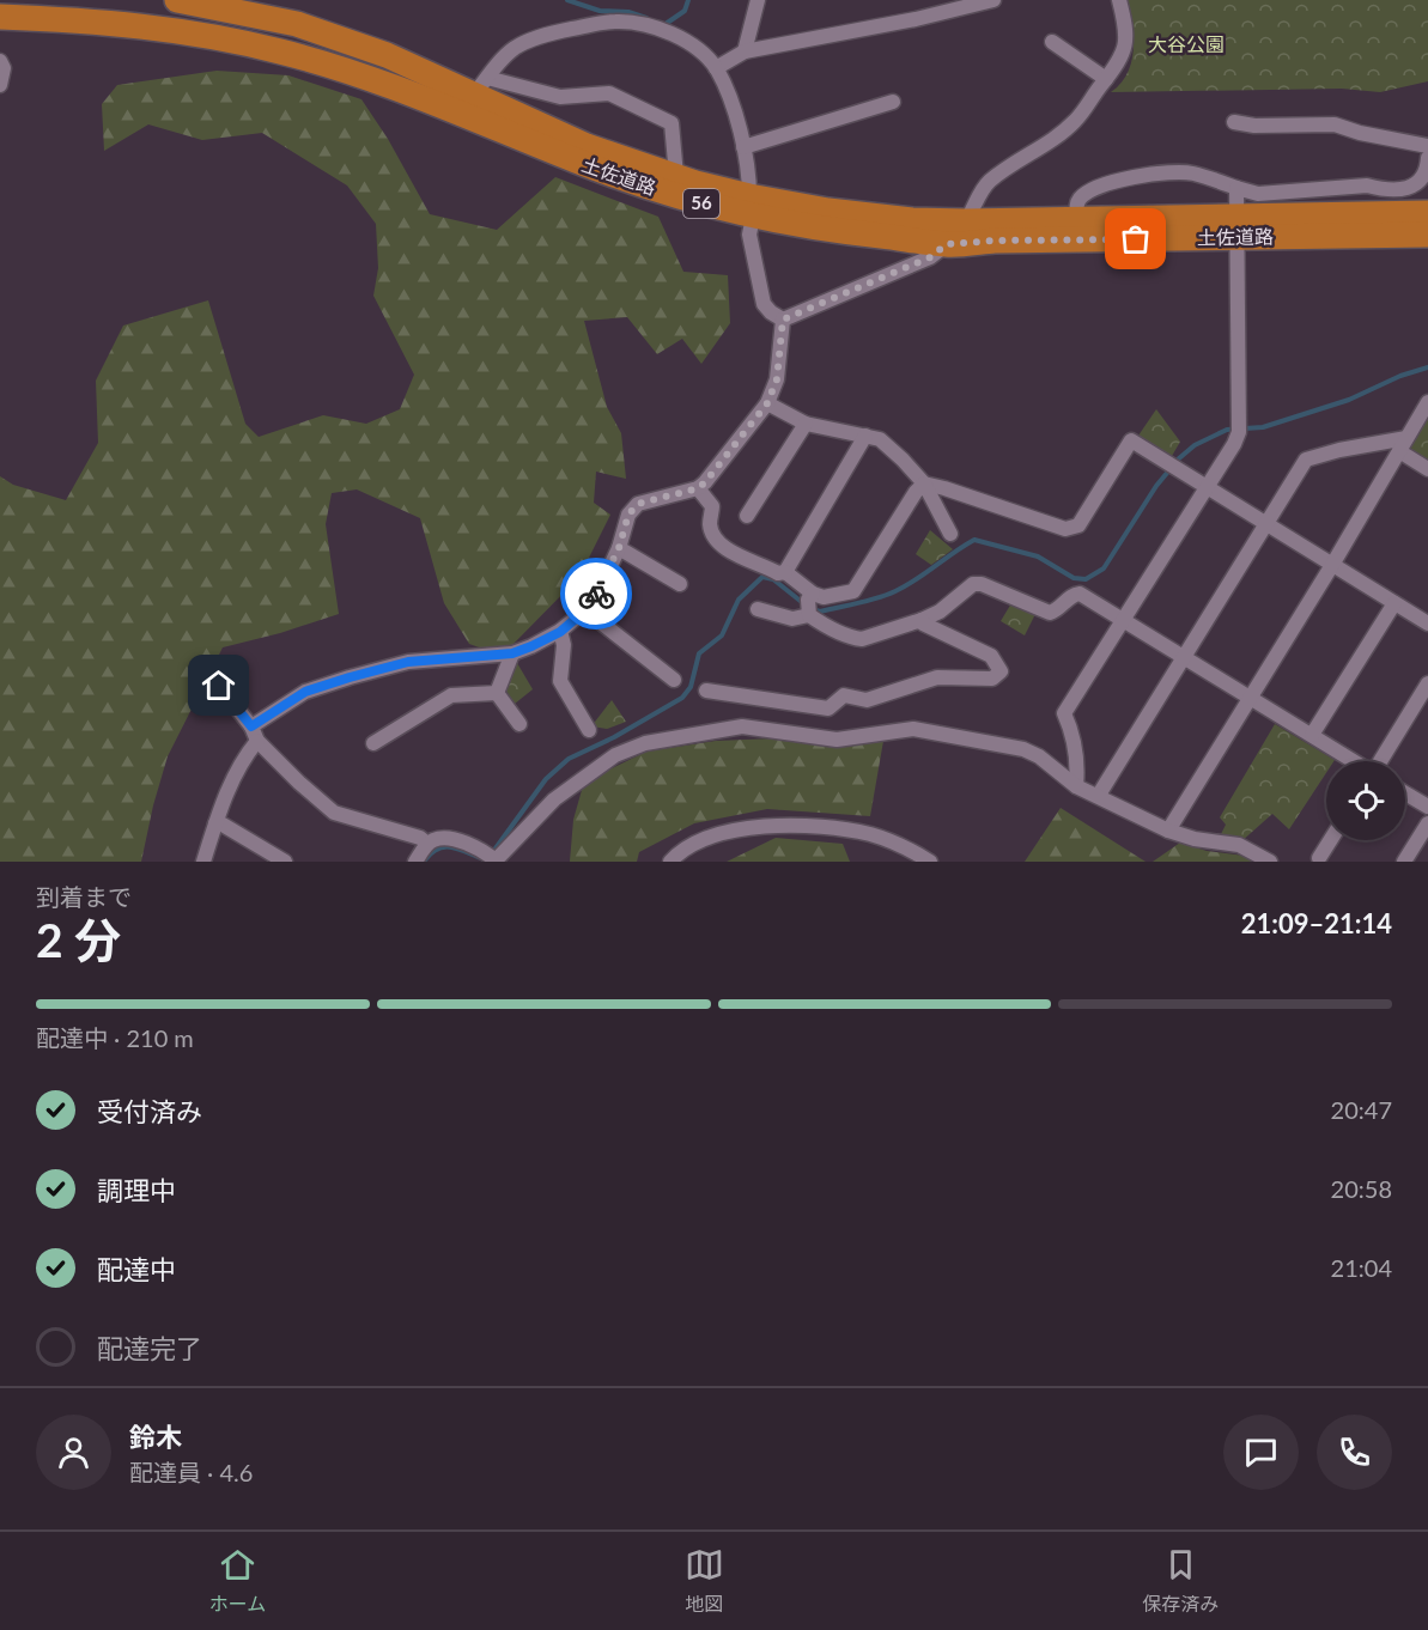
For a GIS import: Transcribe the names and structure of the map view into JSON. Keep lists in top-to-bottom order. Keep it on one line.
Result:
{"streets":{"highway":["土佐道路","56"]},"parks":["大谷公園"],"page":{"heading":["2 分","到着まで","21:09–21:14"],"panel":["鈴木","配達員 · 4.6"],"bar":"配達中 · 210 m","list":[["受付済み","20:47"],["調理中","20:58"],["配達中","21:04"],"配達完了"],"tabs":["ホーム","地図","保存済み"]}}
